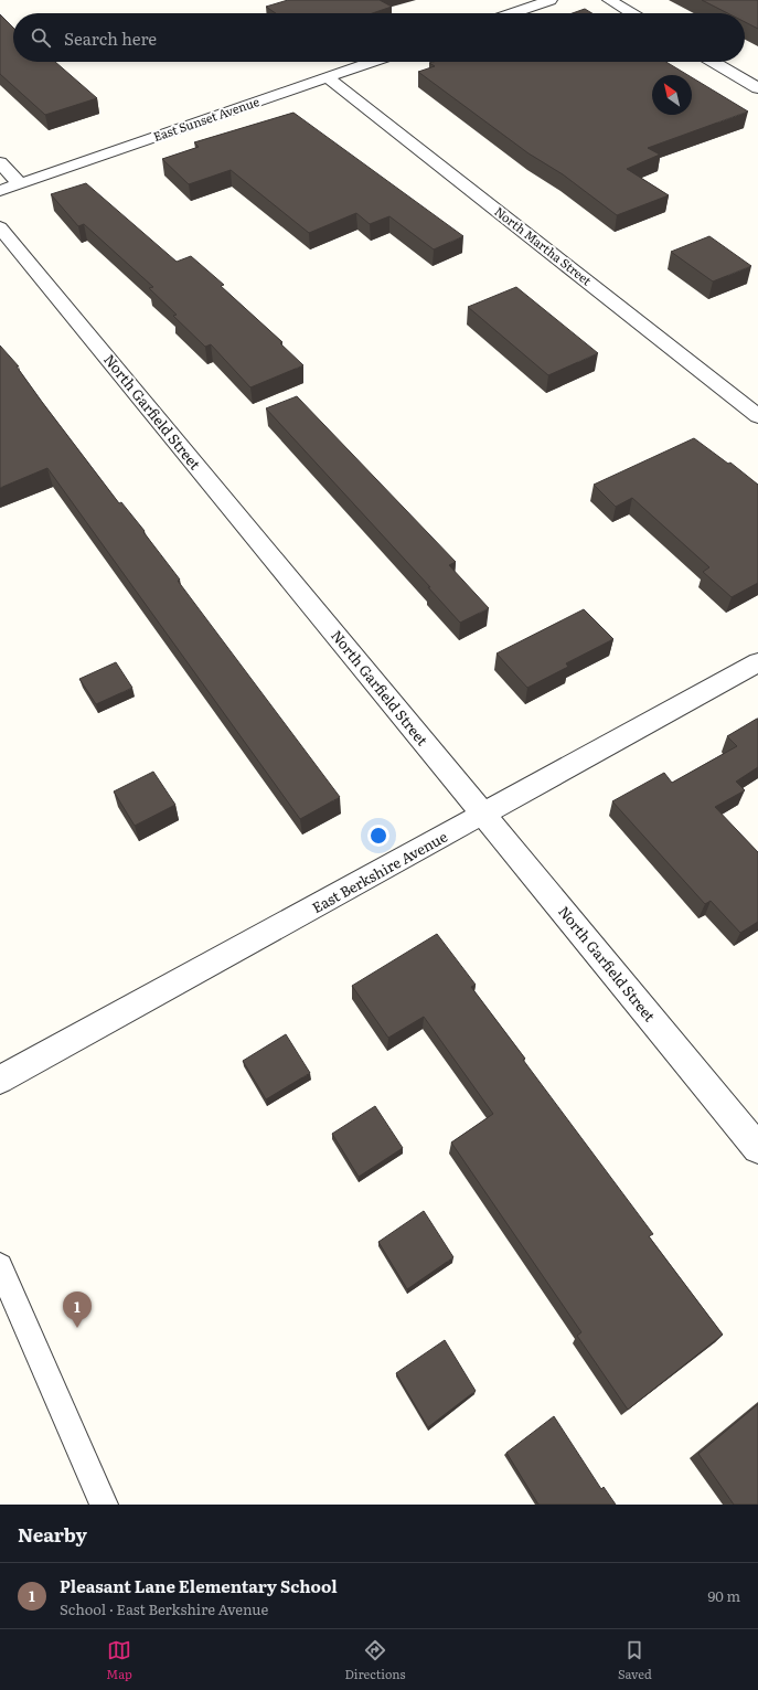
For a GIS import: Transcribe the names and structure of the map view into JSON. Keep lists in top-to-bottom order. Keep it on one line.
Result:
{"streets":{"street":["East Sunset Avenue","North Martha Street","North Garfield Street","East Berkshire Avenue"]},"crossings":[["East Sunset Avenue","North Martha Street"],["North Garfield Street","East Berkshire Avenue"]],"north":"top left","page":{"search":"Search here","pins":"1","heading":"Nearby","list":[{"mark":"1","name":"Pleasant Lane Elementary School","note":"School · East Berkshire Avenue","value":"90 m"}],"nav":["Map","Directions","Saved"]}}
